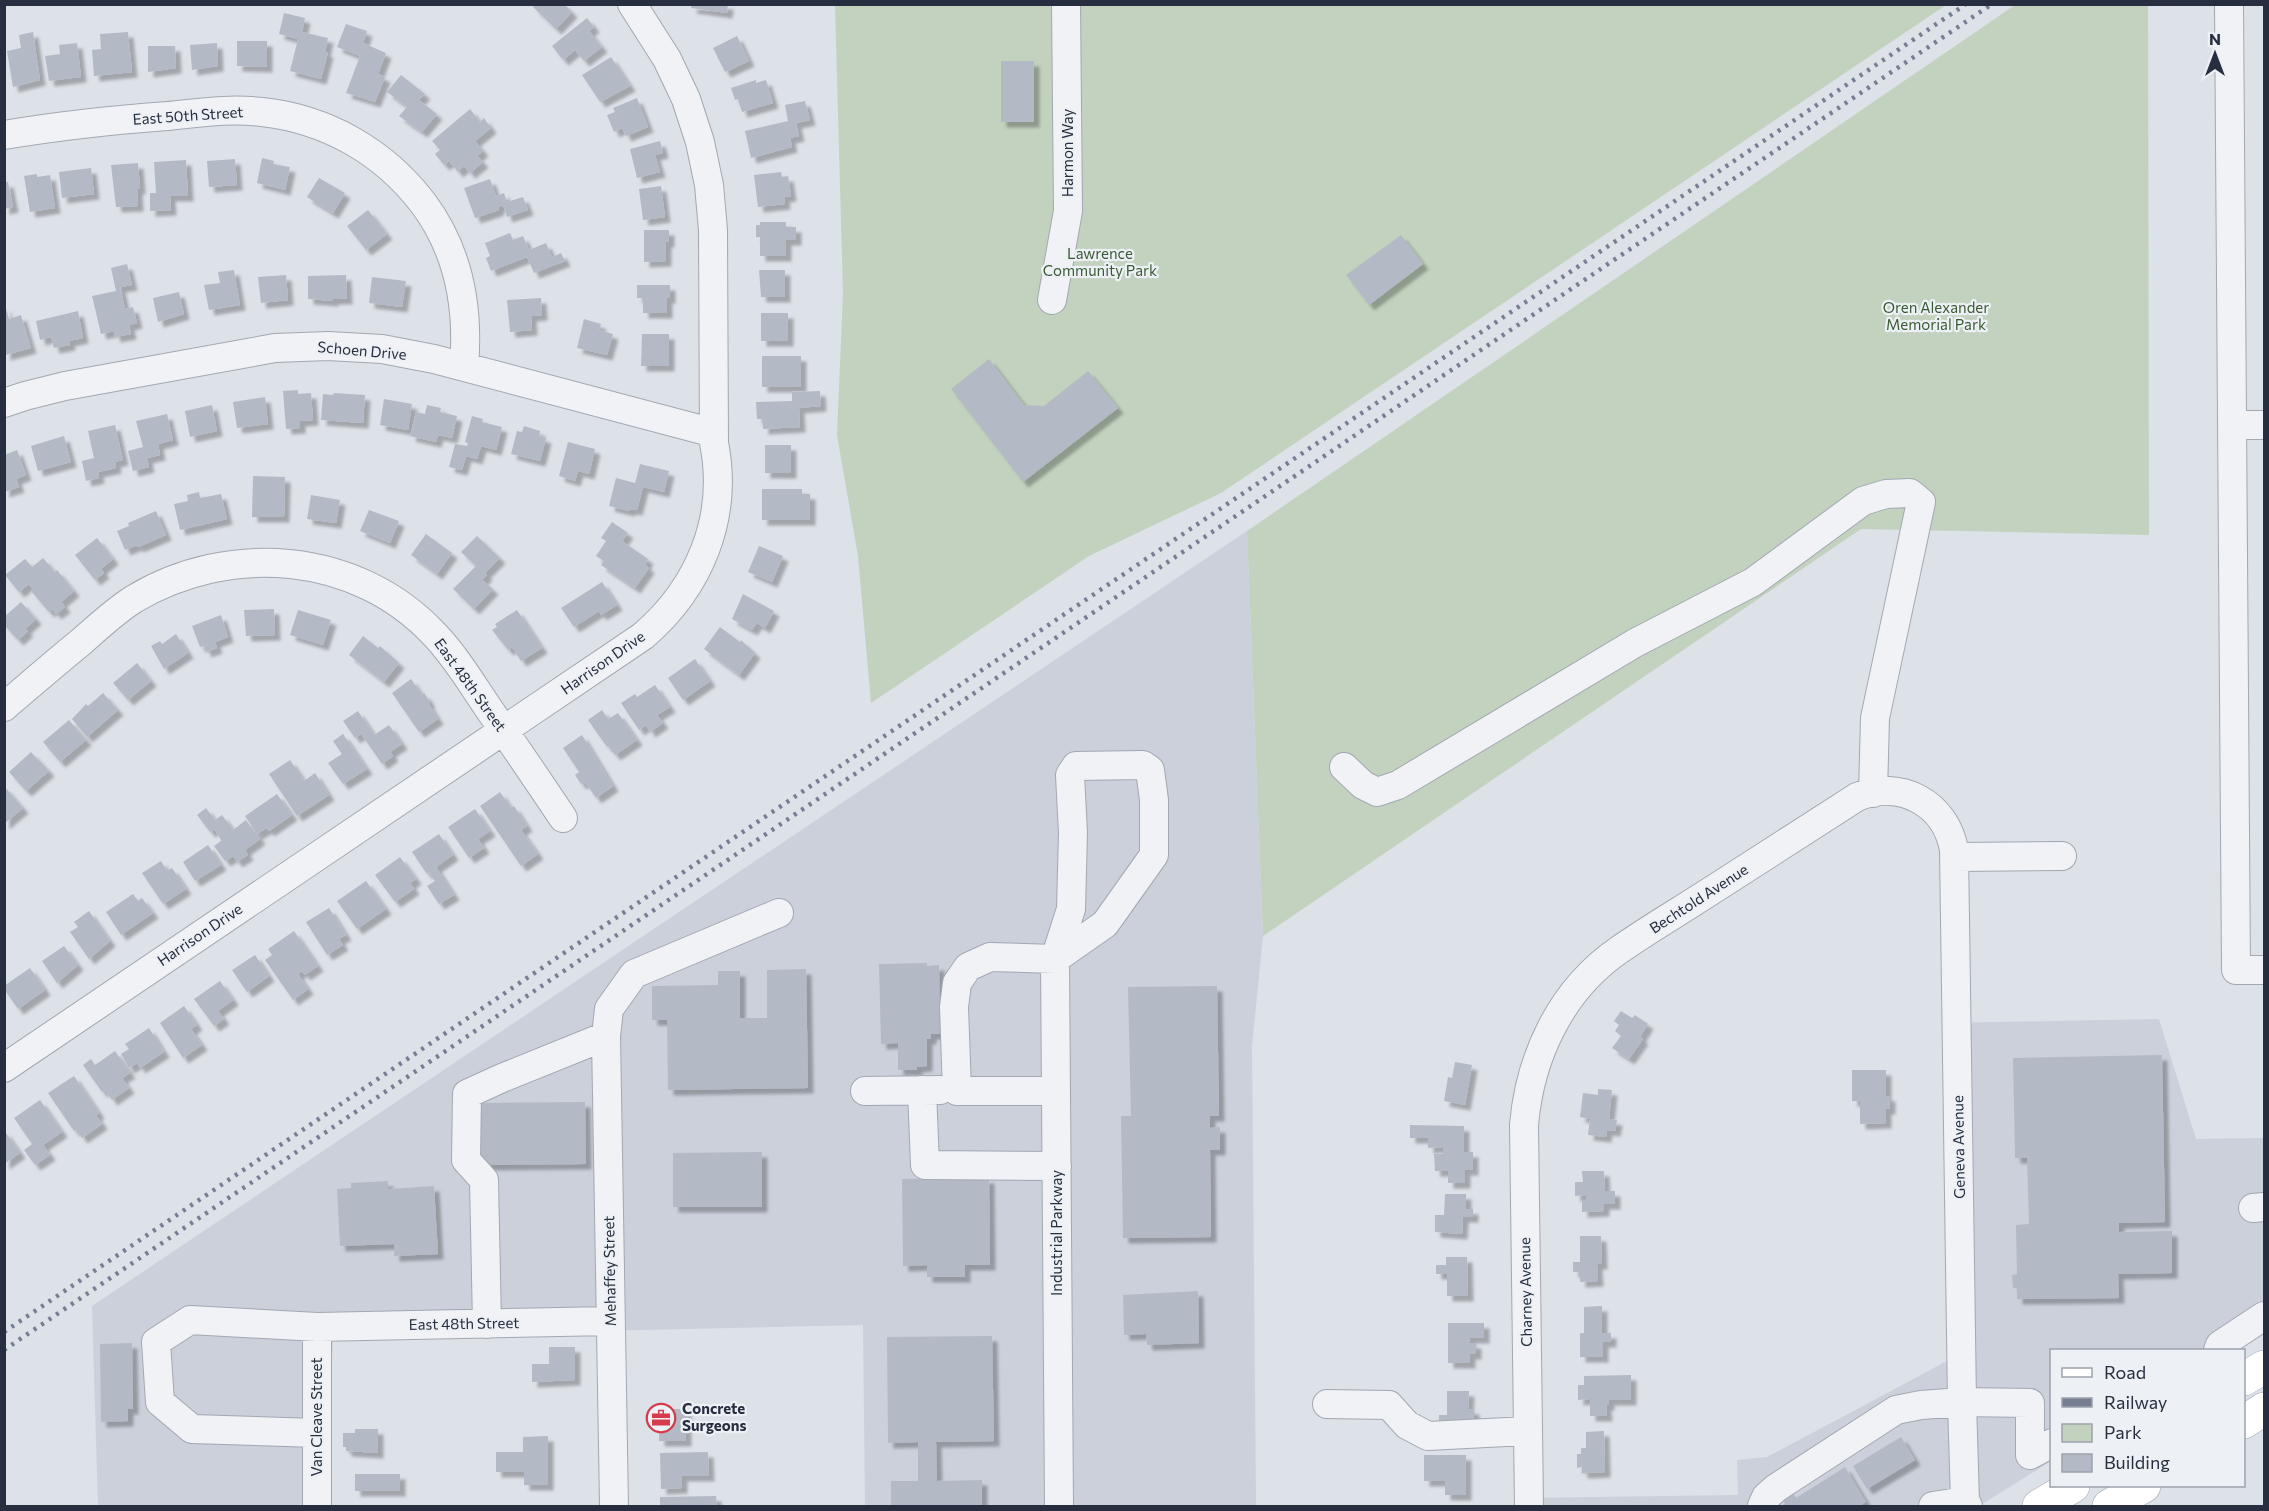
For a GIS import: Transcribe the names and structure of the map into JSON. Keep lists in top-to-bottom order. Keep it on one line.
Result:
{"streets":{"street":["East 50th Street","Harmon Way","Schoen Drive","Harrison Drive","East 48th Street","Bechtold Avenue","Geneva Avenue","Industrial Parkway","Mehaffey Street","Charney Avenue","Van Cleave Street"]},"crossings":[["East 50th Street","Schoen Drive"],["Schoen Drive","Harrison Drive"],["Harrison Drive","East 48th Street"],["East 48th Street","Mehaffey Street"],["East 48th Street","Van Cleave Street"],["Bechtold Avenue","Geneva Avenue"],["Bechtold Avenue","Charney Avenue"]],"parks":["Lawrence Community Park","Oren Alexander Memorial Park"],"places":{"office":["Concrete Surgeons"]},"legend":["Road","Railway","Park","Building"],"north":"top"}
